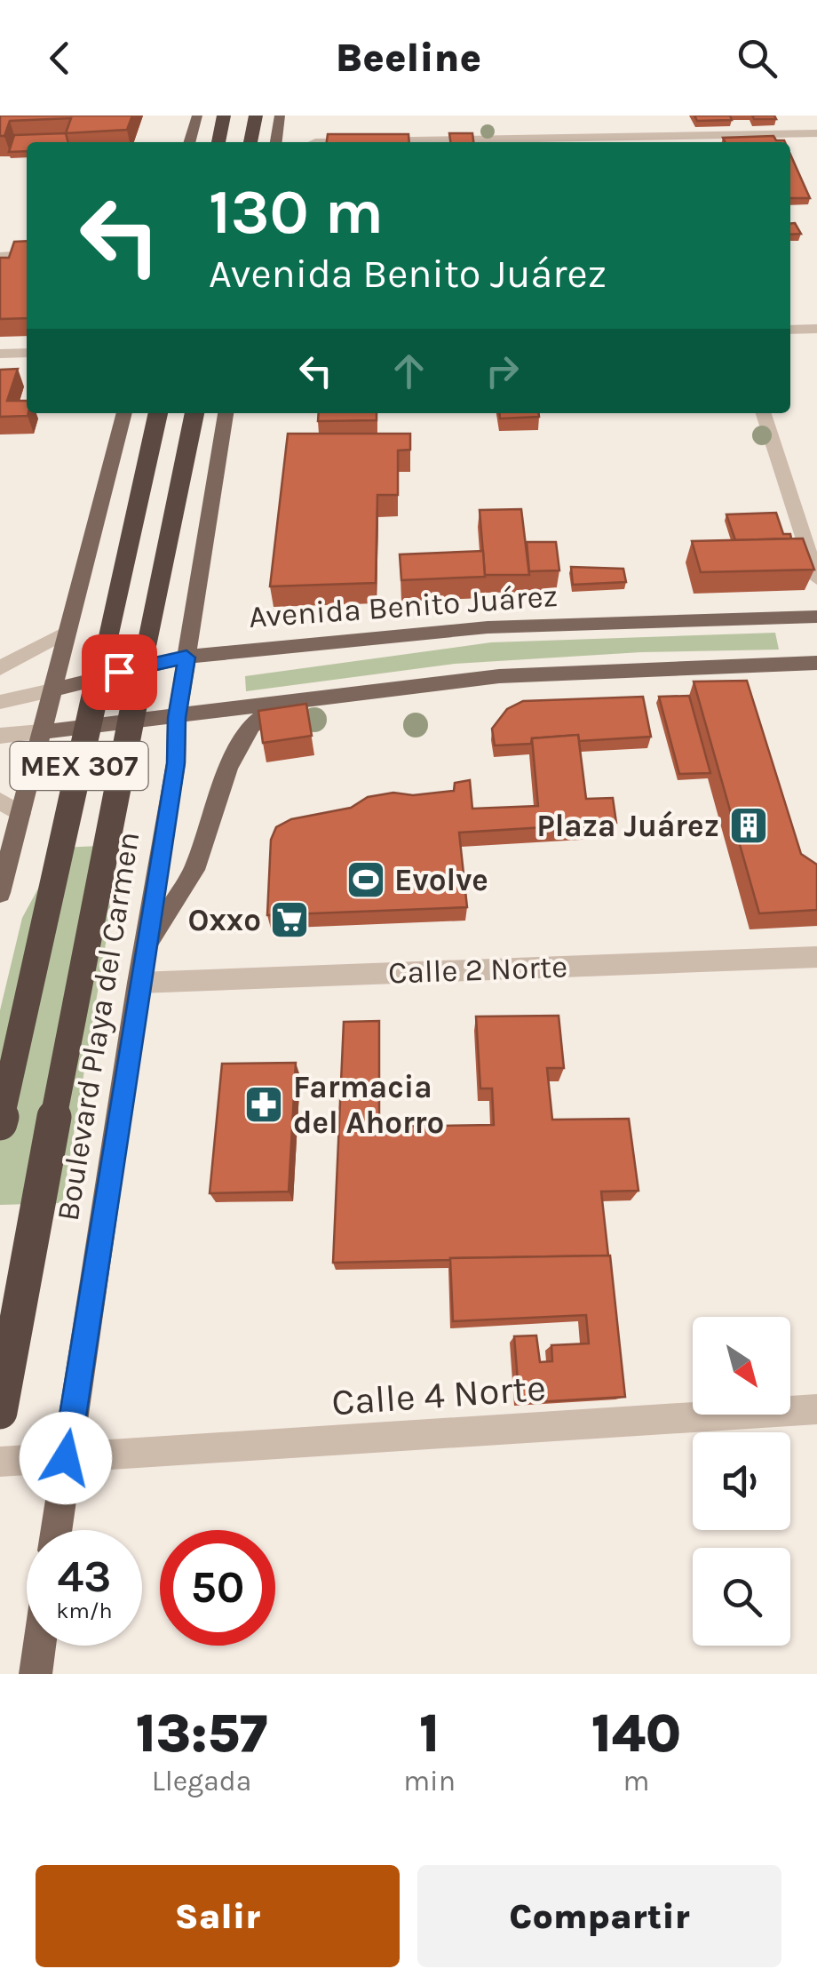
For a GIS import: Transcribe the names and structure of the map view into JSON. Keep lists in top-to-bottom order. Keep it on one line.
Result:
{"streets":{"highway":["MEX 307"],"main road":["Avenida Benito Juárez","Boulevard Playa del Carmen"],"street":["Calle 2 Norte","Calle 4 Norte"]},"crossings":[["Avenida Benito Juárez","Boulevard Playa del Carmen"],["Calle 2 Norte","Boulevard Playa del Carmen"],["Boulevard Playa del Carmen","Calle 4 Norte"]],"places":{"building":["Plaza Juárez"],"sports":["Evolve"],"supermarket":["Oxxo"],"pharmacy":["Farmacia del Ahorro"]},"north":"bottom right","page":{"header":"Beeline","turn":["130 m","Avenida Benito Juárez"],"speed":"43 km/h","limit":"50","eta":["13:57","Llegada","1","min","140","m"],"buttons":["Salir","Compartir"]}}
